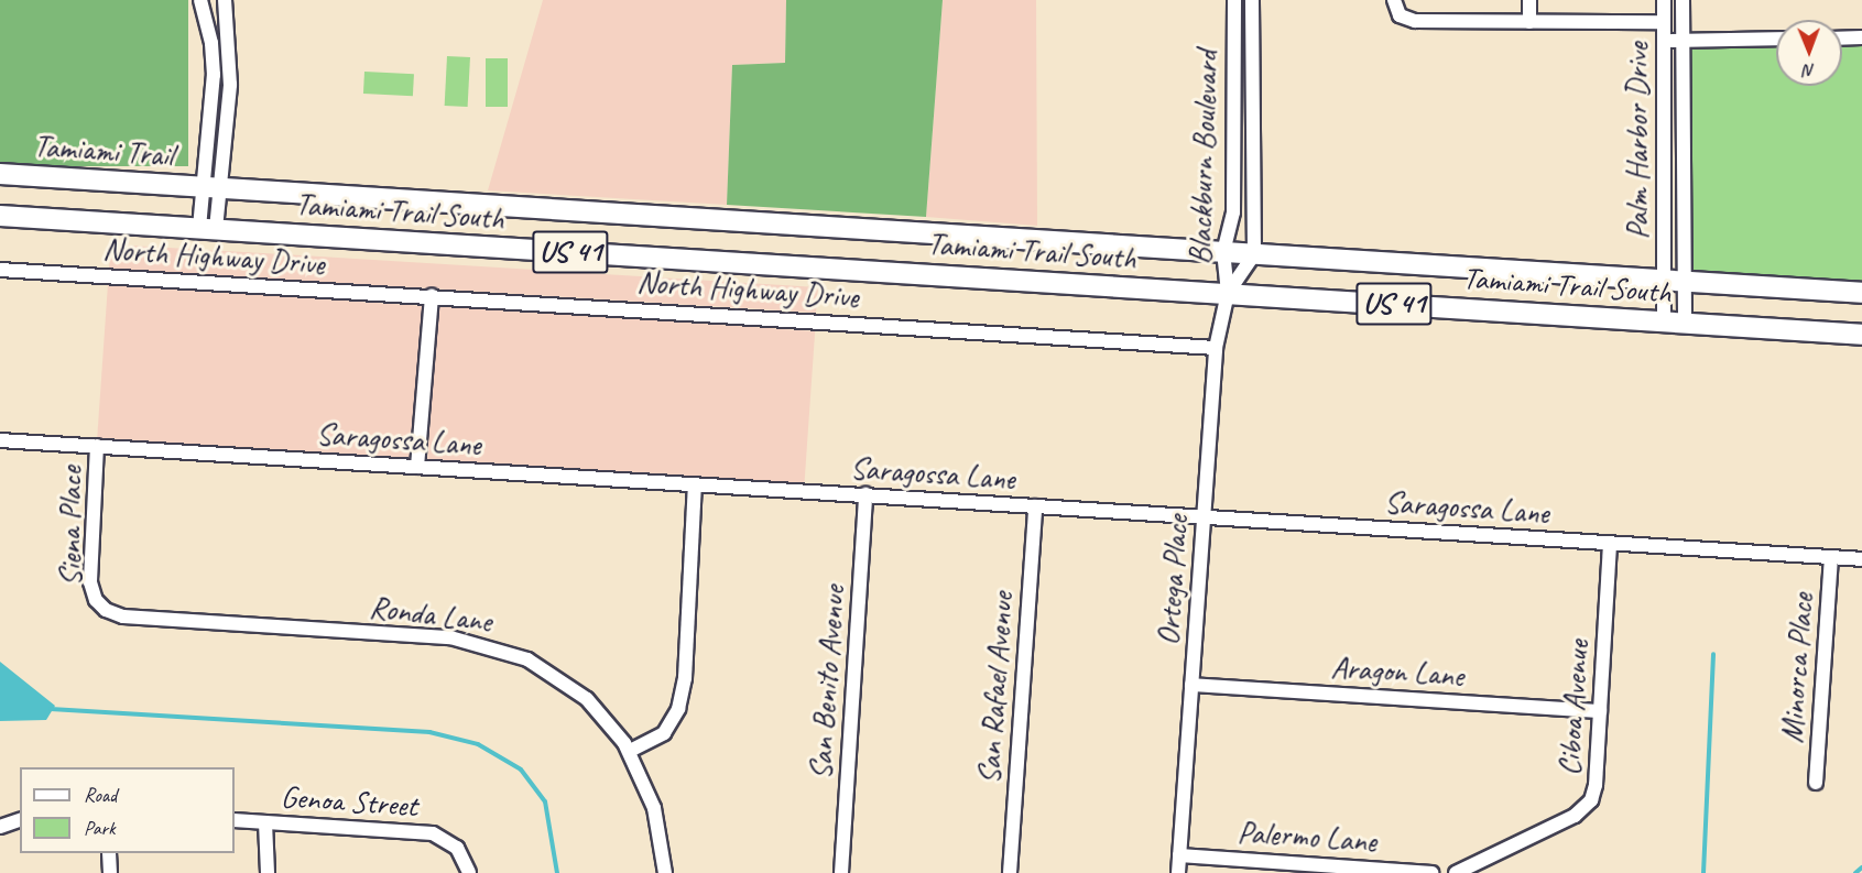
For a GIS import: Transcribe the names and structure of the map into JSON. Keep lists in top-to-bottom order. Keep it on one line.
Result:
{"streets":{"main road":["Tamiami Trail","Tamiami Trail South","US 41"],"street":["Palm Harbor Drive","Blackburn Boulevard","North Highway Drive","Saragossa Lane","Siena Place","Ortega Place","Ronda Lane","Minorca Place","Aragon Lane","San Benito Avenue","San Rafael Avenue","Ciboa Avenue","Genoa Street","Palermo Lane"]},"crossings":[["Palm Harbor Drive","Tamiami Trail South"],["Tamiami Trail","Tamiami Trail South"],["Blackburn Boulevard","Tamiami Trail South"],["Blackburn Boulevard","Ortega Place"],["Tamiami Trail South","US 41"],["Tamiami Trail South","Ortega Place"],["North Highway Drive","Ortega Place"],["Saragossa Lane","Siena Place"],["Saragossa Lane","Ortega Place"],["Saragossa Lane","Minorca Place"],["Saragossa Lane","San Benito Avenue"],["Saragossa Lane","San Rafael Avenue"],["Saragossa Lane","Ciboa Avenue"],["Siena Place","Ronda Lane"],["Ortega Place","Aragon Lane"],["Ortega Place","Palermo Lane"],["Aragon Lane","Ciboa Avenue"]],"legend":["Road","Park"],"north":"bottom"}
